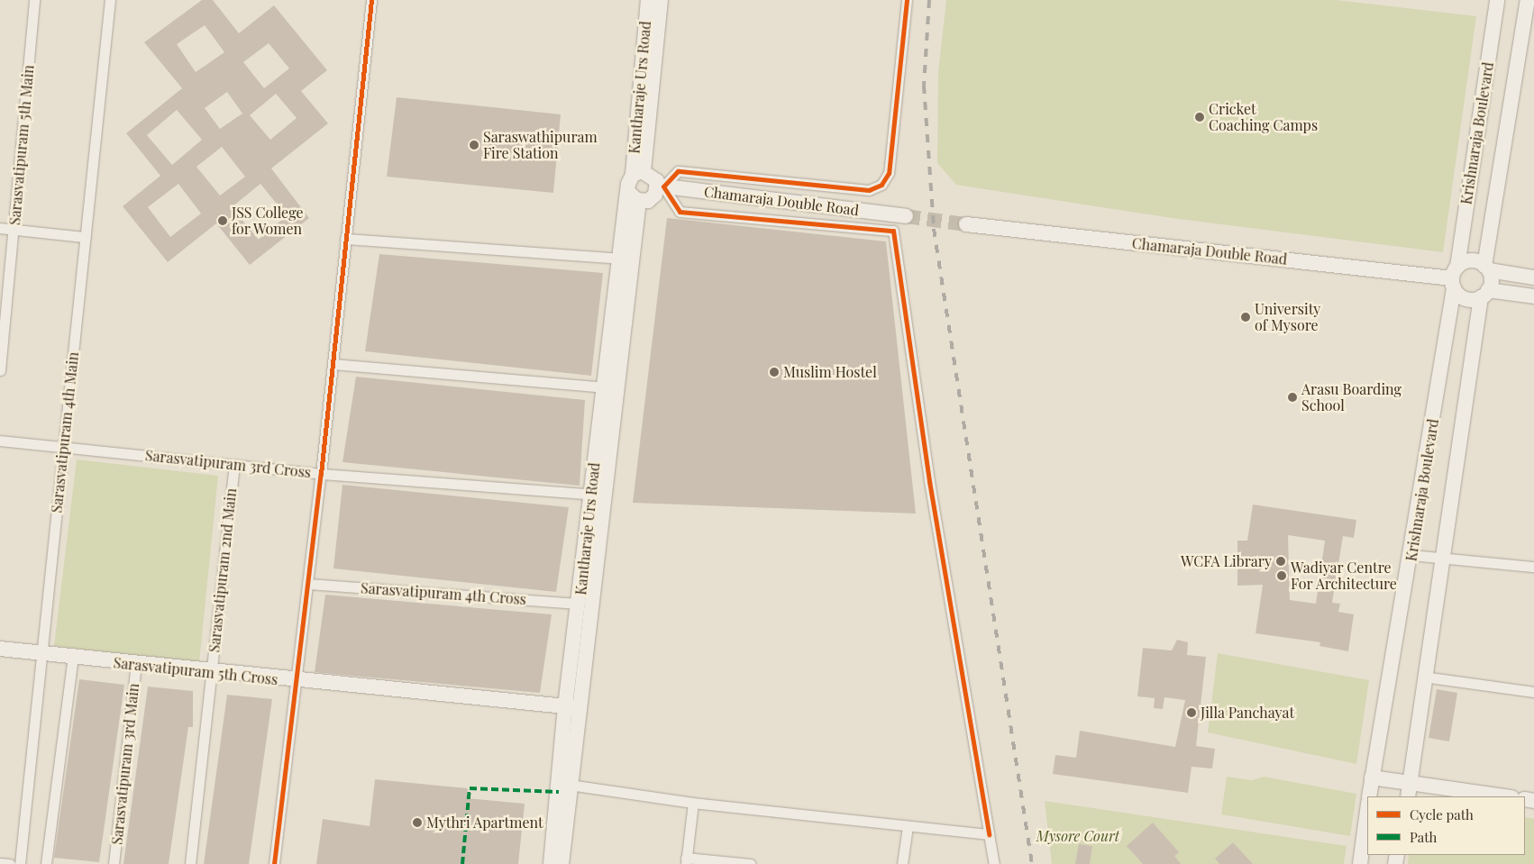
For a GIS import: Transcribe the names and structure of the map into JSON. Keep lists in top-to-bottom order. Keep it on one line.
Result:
{"streets":{"street":["Kantharaje Urs Road","Krishnaraja Boulevard","Sarasvatipuram 5th Main","Chamaraja Double Road","Sarasvatipuram 4th Main","Sarasvatipuram 3rd Cross","Sarasvatipuram 2nd Main","Sarasvatipuram 4th Cross","Sarasvatipuram 5th Cross","Sarasvatipuram 3rd Main"]},"crossings":[["Kantharaje Urs Road","Chamaraja Double Road"],["Kantharaje Urs Road","Sarasvatipuram 3rd Cross"],["Kantharaje Urs Road","Sarasvatipuram 4th Cross"],["Kantharaje Urs Road","Sarasvatipuram 5th Cross"],["Krishnaraja Boulevard","Chamaraja Double Road"],["Sarasvatipuram 4th Main","Sarasvatipuram 3rd Cross"],["Sarasvatipuram 4th Main","Sarasvatipuram 5th Cross"],["Sarasvatipuram 3rd Cross","Sarasvatipuram 2nd Main"],["Sarasvatipuram 2nd Main","Sarasvatipuram 5th Cross"],["Sarasvatipuram 5th Cross","Sarasvatipuram 3rd Main"]],"parks":["Mysore Court"],"places":["Cricket Coaching Camps","Saraswathipuram Fire Station","JSS College for Women","University of Mysore","Muslim Hostel","Arasu Boarding School","WCFA Library","Wadiyar Centre For Architecture","Jilla Panchayat","Mythri Apartment"],"legend":["Cycle path","Path"]}
